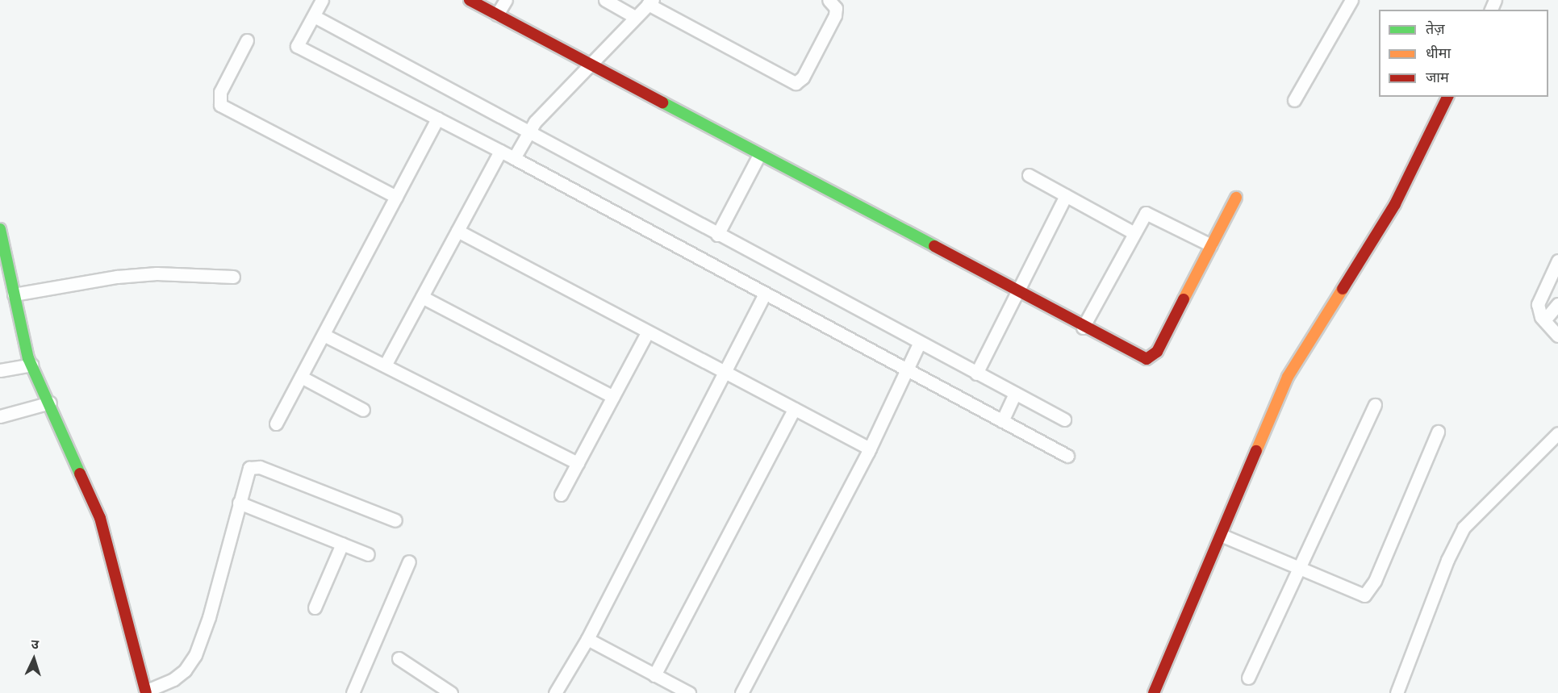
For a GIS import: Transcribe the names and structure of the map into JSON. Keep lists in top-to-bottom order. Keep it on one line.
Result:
{"legend":["तेज़","धीमा","जाम"],"north":"top"}
